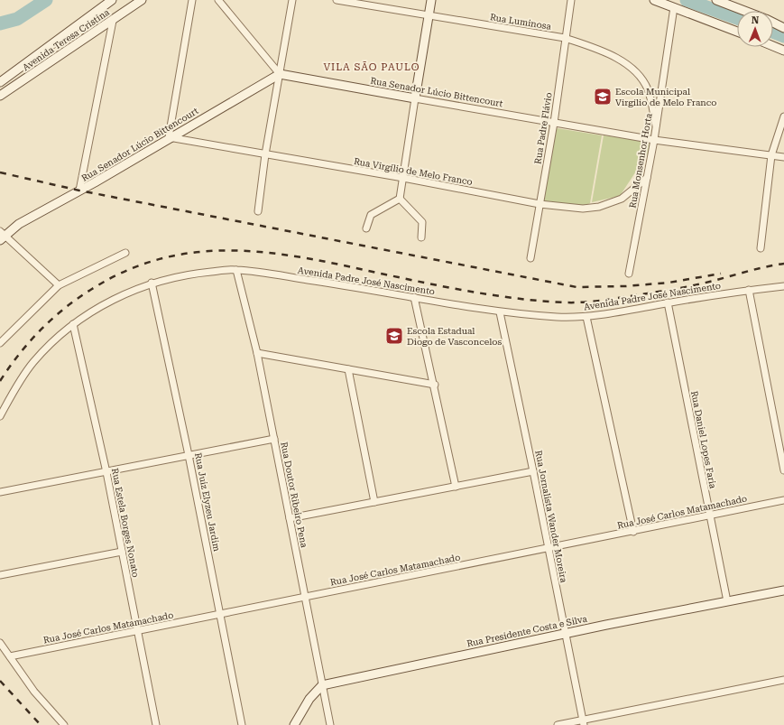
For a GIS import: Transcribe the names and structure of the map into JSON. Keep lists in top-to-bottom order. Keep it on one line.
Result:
{"streets":{"street":["Rua Luminosa","Avenida Teresa Cristina","Rua Senador Lúcio Bittencourt","Rua Padre Flávio","Rua Monsenhor Horta","Rua Virgílio de Melo Franco","Avenida Padre José Nascimento","Rua Daniel Lopes Faria","Rua Doutor Ribeiro Pena","Rua Juiz Elyzeu Jardim","Rua José Carlos Matamachado","Rua Jornalista Wander Moreira","Rua Estela Borges Nonato","Rua Presidente Costa e Silva"]},"crossings":[["Rua Luminosa","Rua Padre Flávio"],["Rua Luminosa","Rua Monsenhor Horta"],["Rua Senador Lúcio Bittencourt","Rua Padre Flávio"],["Rua Senador Lúcio Bittencourt","Rua Monsenhor Horta"],["Rua Senador Lúcio Bittencourt","Rua Virgílio de Melo Franco"],["Rua Padre Flávio","Rua Virgílio de Melo Franco"],["Rua Monsenhor Horta","Rua Virgílio de Melo Franco"],["Avenida Padre José Nascimento","Rua Daniel Lopes Faria"],["Avenida Padre José Nascimento","Rua Doutor Ribeiro Pena"],["Avenida Padre José Nascimento","Rua Juiz Elyzeu Jardim"],["Avenida Padre José Nascimento","Rua Jornalista Wander Moreira"],["Avenida Padre José Nascimento","Rua Estela Borges Nonato"],["Rua Daniel Lopes Faria","Rua José Carlos Matamachado"],["Rua Daniel Lopes Faria","Rua Presidente Costa e Silva"],["Rua Doutor Ribeiro Pena","Rua José Carlos Matamachado"],["Rua Doutor Ribeiro Pena","Rua Presidente Costa e Silva"],["Rua Juiz Elyzeu Jardim","Rua José Carlos Matamachado"],["Rua José Carlos Matamachado","Rua Jornalista Wander Moreira"],["Rua José Carlos Matamachado","Rua Estela Borges Nonato"],["Rua Jornalista Wander Moreira","Rua Presidente Costa e Silva"]],"districts":["VILA SÃO PAULO"],"places":{"school or university":["Escola Municipal Virgílio de Melo Franco","Escola Estadual Diogo de Vasconcelos"]},"north":"top"}
